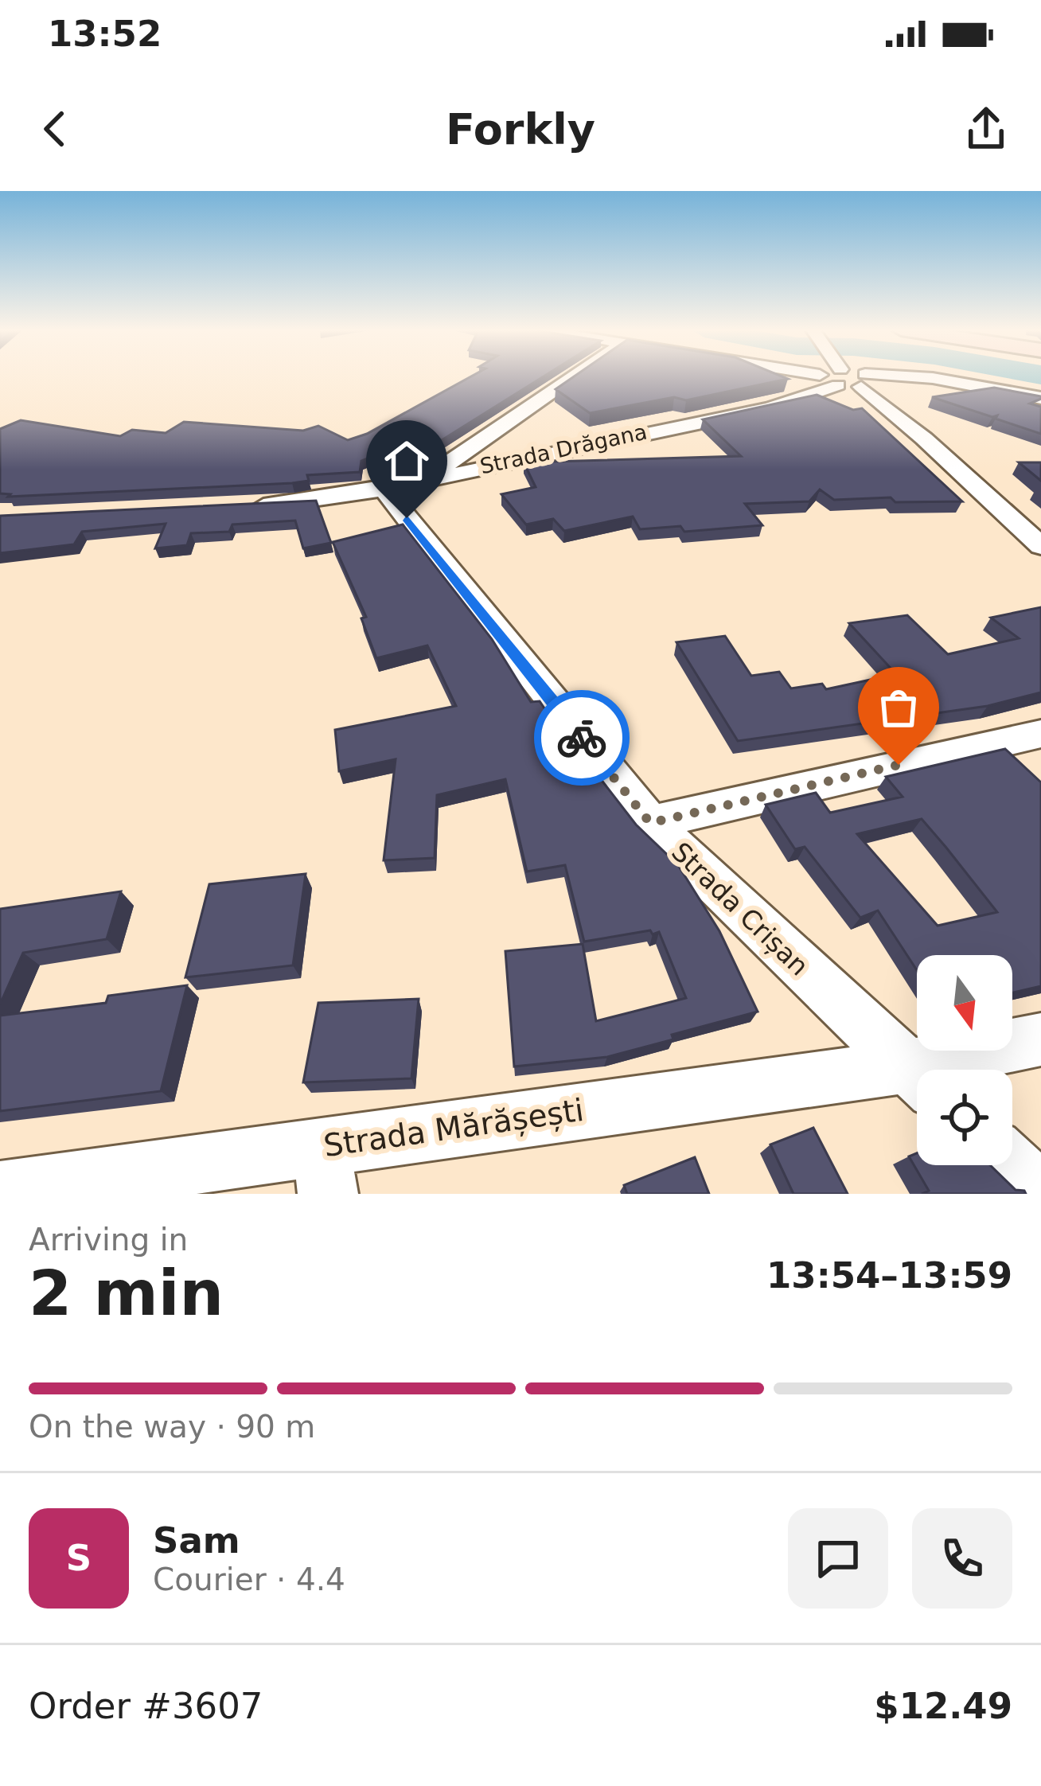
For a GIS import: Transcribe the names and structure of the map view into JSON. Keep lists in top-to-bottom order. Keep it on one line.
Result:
{"streets":{"street":["Strada Drăgana","Strada Crișan","Strada Mărășești"]},"crossings":[["Strada Drăgana","Strada Crișan"]],"north":"bottom","page":{"status":"13:52","header":"Forkly","heading":["2 min","Arriving in","13:54–13:59"],"panel":["Sam","Courier · 4.4","Order #3607","$12.49"],"bar":"On the way · 90 m","round":"S"}}
